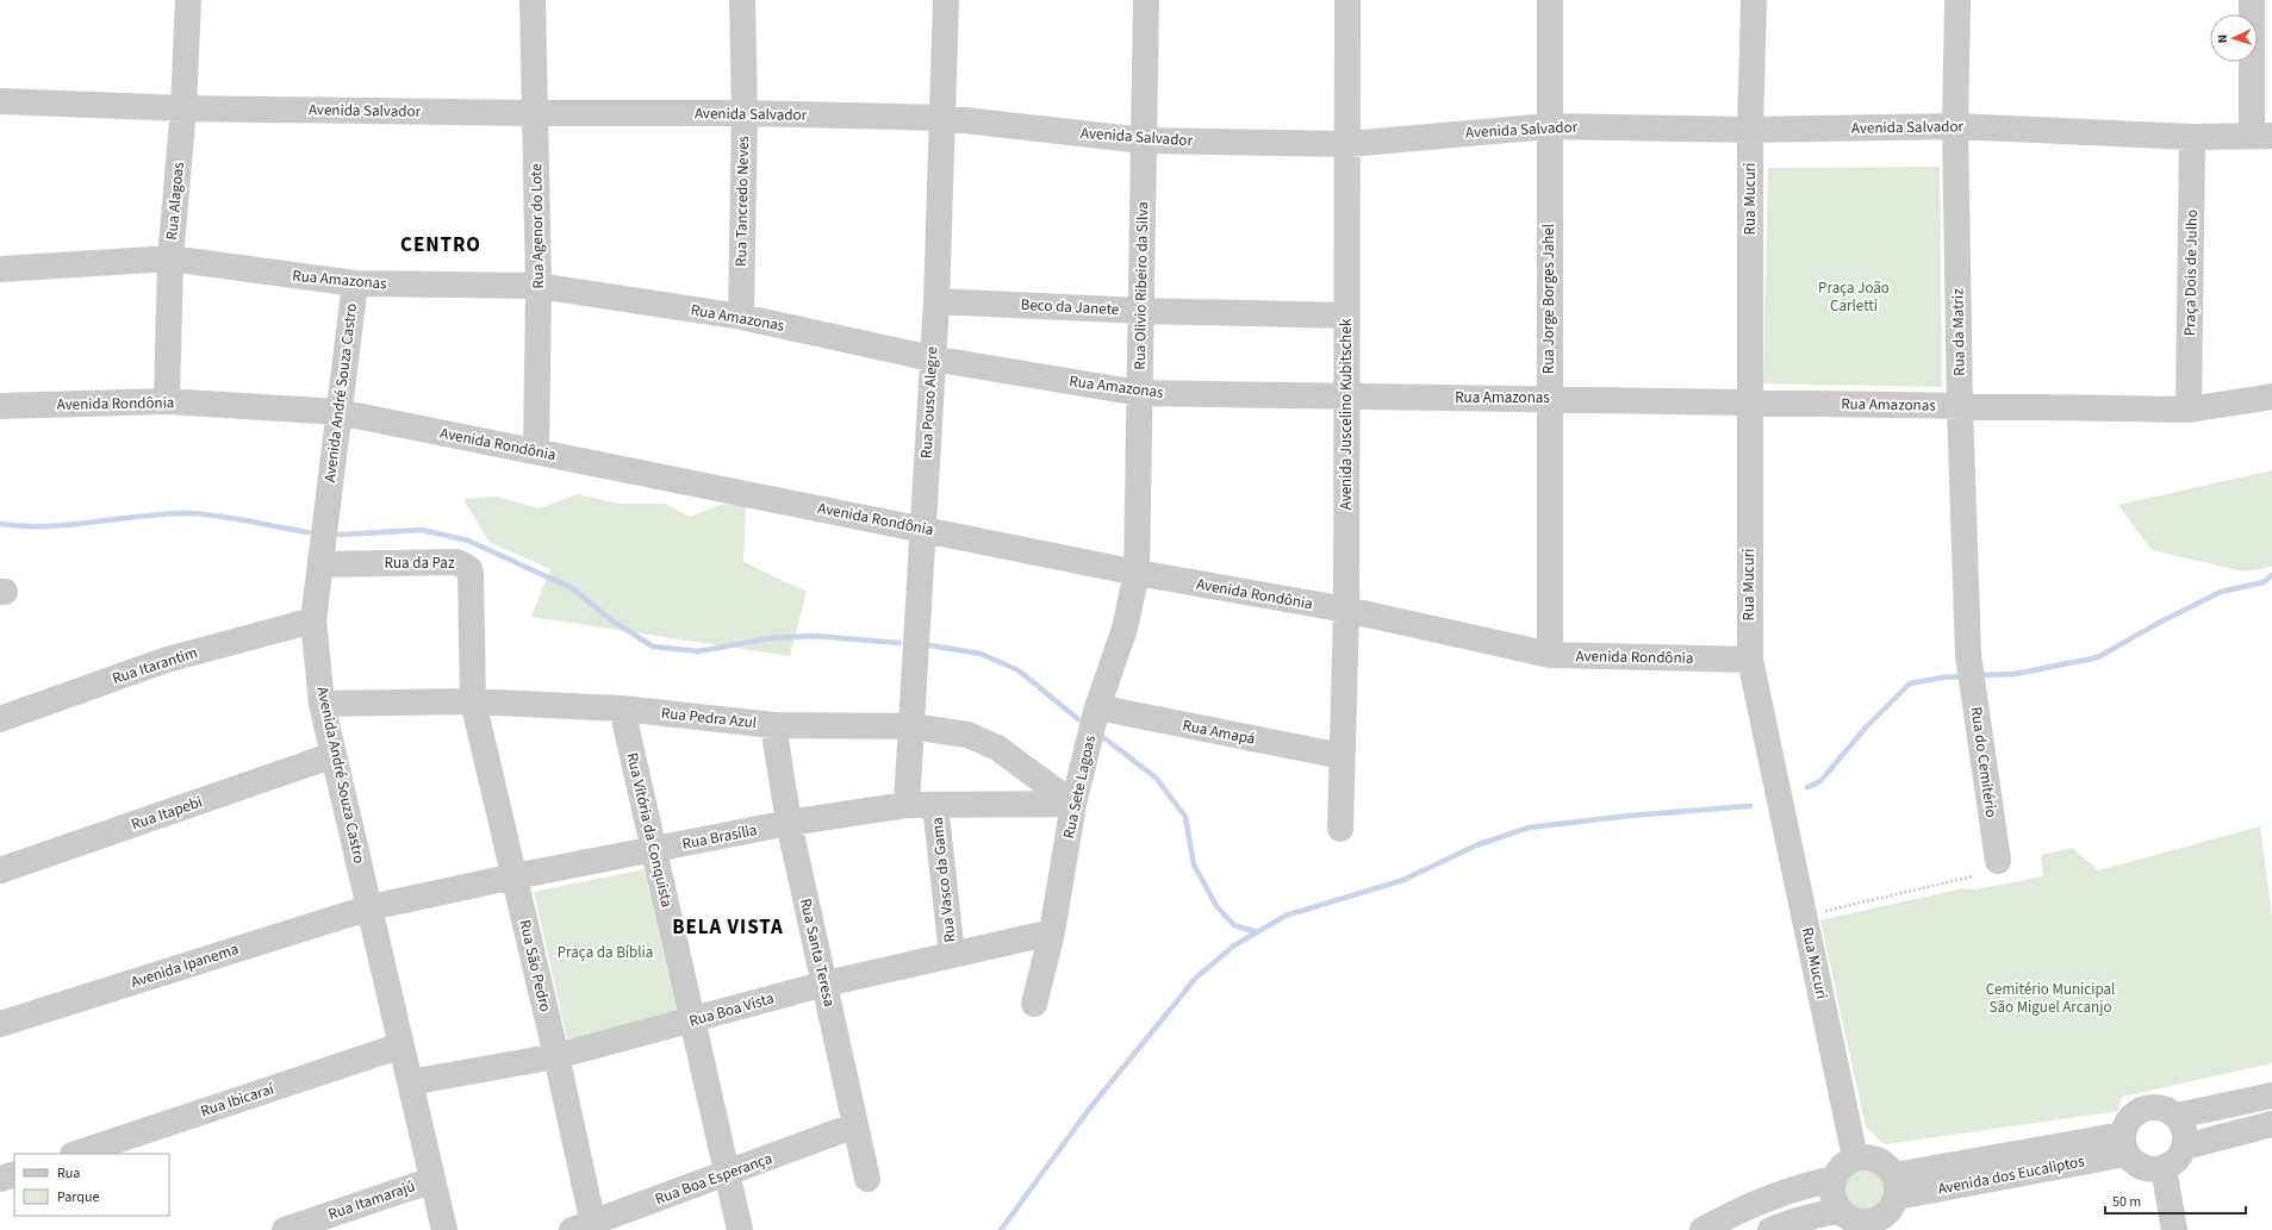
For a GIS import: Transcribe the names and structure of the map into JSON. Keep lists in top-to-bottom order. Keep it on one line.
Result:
{"streets":{"street":["Avenida Salvador","Rua Mucuri","Rua Alagoas","Rua Tancredo Neves","Rua Agenor do Lote","Praça Dois de Julho","Rua Amazonas","Rua Olivio Ribeiro da Silva","Rua Jorge Borges Jahel","Beco da Janete","Rua da Matriz","Avenida André Souza Castro","Rua Pouso Alegre","Avenida Rondônia","Avenida Juscelino Kubitschek","Rua da Paz","Rua Itarantim","Rua Pedra Azul","Rua Amapá","Rua do Cemitério","Rua Sete Lagoas","Rua Itapebi","Rua Vitória da Conquista","Rua Brasília","Rua Vasco da Gama","Rua Santa Teresa","Avenida Ipanema","Rua São Pedro","Rua Boa Vista","Rua Ibicaraí","Avenida dos Eucaliptos","Rua Boa Esperança","Rua Itamarajú"]},"crossings":[["Avenida Salvador","Rua Mucuri"],["Avenida Salvador","Rua Alagoas"],["Avenida Salvador","Rua Tancredo Neves"],["Avenida Salvador","Rua Agenor do Lote"],["Avenida Salvador","Praça Dois de Julho"],["Avenida Salvador","Rua Olivio Ribeiro da Silva"],["Avenida Salvador","Rua Jorge Borges Jahel"],["Avenida Salvador","Rua da Matriz"],["Avenida Salvador","Rua Pouso Alegre"],["Avenida Salvador","Avenida Juscelino Kubitschek"],["Rua Mucuri","Rua Amazonas"],["Rua Mucuri","Avenida Rondônia"],["Rua Mucuri","Avenida dos Eucaliptos"],["Rua Alagoas","Rua Amazonas"],["Rua Alagoas","Avenida Rondônia"],["Rua Tancredo Neves","Rua Amazonas"],["Rua Agenor do Lote","Rua Amazonas"],["Rua Agenor do Lote","Avenida Rondônia"],["Praça Dois de Julho","Rua Amazonas"],["Rua Amazonas","Rua Olivio Ribeiro da Silva"],["Rua Amazonas","Rua Jorge Borges Jahel"],["Rua Amazonas","Rua da Matriz"],["Rua Amazonas","Avenida André Souza Castro"],["Rua Amazonas","Rua Pouso Alegre"],["Rua Amazonas","Avenida Juscelino Kubitschek"],["Rua Olivio Ribeiro da Silva","Beco da Janete"],["Rua Olivio Ribeiro da Silva","Avenida Rondônia"],["Rua Olivio Ribeiro da Silva","Rua Sete Lagoas"],["Rua Jorge Borges Jahel","Avenida Rondônia"],["Beco da Janete","Rua Pouso Alegre"],["Beco da Janete","Avenida Juscelino Kubitschek"],["Rua da Matriz","Rua do Cemitério"],["Avenida André Souza Castro","Avenida Rondônia"],["Avenida André Souza Castro","Rua da Paz"],["Avenida André Souza Castro","Rua Itarantim"],["Avenida André Souza Castro","Rua Pedra Azul"],["Avenida André Souza Castro","Rua Itapebi"],["Avenida André Souza Castro","Rua Brasília"],["Avenida André Souza Castro","Avenida Ipanema"],["Avenida André Souza Castro","Rua Boa Vista"],["Avenida André Souza Castro","Rua Ibicaraí"],["Avenida André Souza Castro","Rua Itamarajú"],["Rua Pouso Alegre","Avenida Rondônia"],["Rua Pouso Alegre","Rua Pedra Azul"],["Rua Pouso Alegre","Rua Brasília"],["Avenida Rondônia","Avenida Juscelino Kubitschek"],["Avenida Rondônia","Rua Sete Lagoas"],["Avenida Juscelino Kubitschek","Rua Amapá"],["Rua da Paz","Rua Pedra Azul"],["Rua da Paz","Rua São Pedro"],["Rua Pedra Azul","Rua Sete Lagoas"],["Rua Pedra Azul","Rua Vitória da Conquista"],["Rua Pedra Azul","Rua Brasília"],["Rua Pedra Azul","Rua Santa Teresa"],["Rua Pedra Azul","Rua São Pedro"],["Rua Amapá","Rua Sete Lagoas"],["Rua Sete Lagoas","Rua Brasília"],["Rua Sete Lagoas","Rua Boa Vista"],["Rua Vitória da Conquista","Rua Brasília"],["Rua Vitória da Conquista","Rua Boa Vista"],["Rua Vitória da Conquista","Rua Boa Esperança"],["Rua Brasília","Rua Vasco da Gama"],["Rua Brasília","Rua Santa Teresa"],["Rua Brasília","Avenida Ipanema"],["Rua Brasília","Rua São Pedro"],["Rua Vasco da Gama","Rua Boa Vista"],["Rua Santa Teresa","Rua Boa Vista"],["Rua Santa Teresa","Rua Boa Esperança"],["Rua São Pedro","Rua Boa Vista"],["Rua São Pedro","Rua Boa Esperança"]],"districts":["CENTRO","BELA VISTA"],"parks":["Praça João Carletti","Praça da Bíblia","Cemitério Municipal São Miguel Arcanjo"],"legend":["Rua","Parque"],"scale_bar":"50 m","north":"left"}
